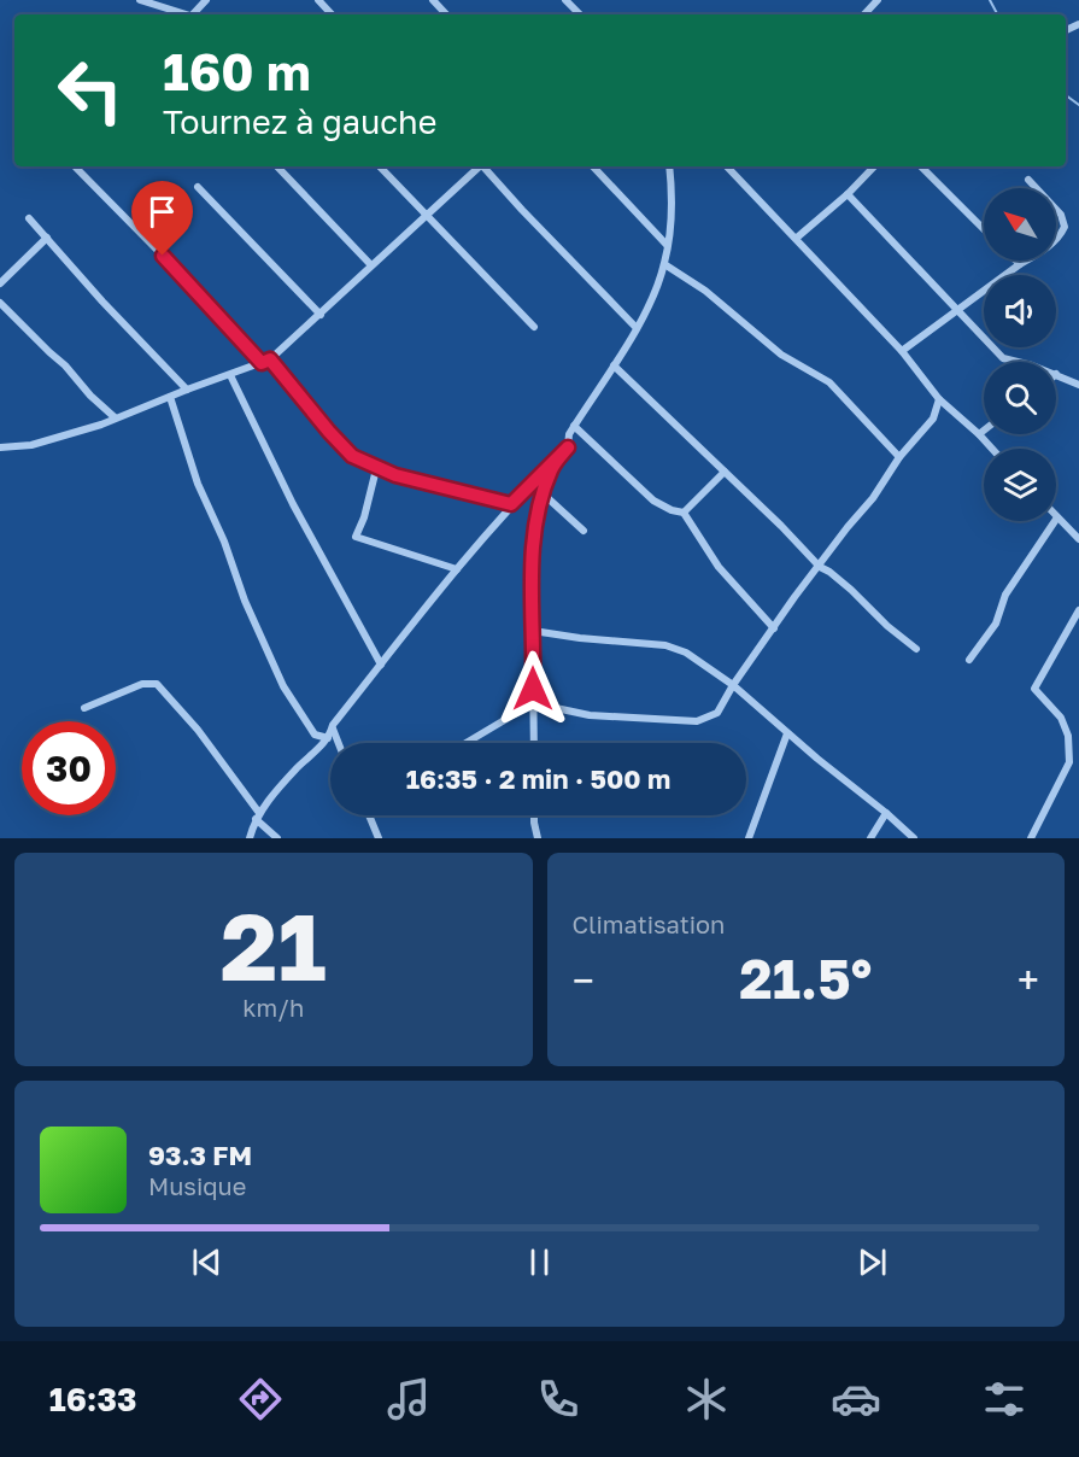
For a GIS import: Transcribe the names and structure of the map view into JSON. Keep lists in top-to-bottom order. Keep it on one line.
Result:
{"north":"top left","page":{"turn":["160 m","Tournez à gauche"],"limit":"30","trip":"16:35 · 2 min · 500 m","tile":[["21","km/h"],"Climatisation"],"heat":["−","21.5°","+"],"song":["93.3 FM","Musique"],"tabs":"16:33"}}
